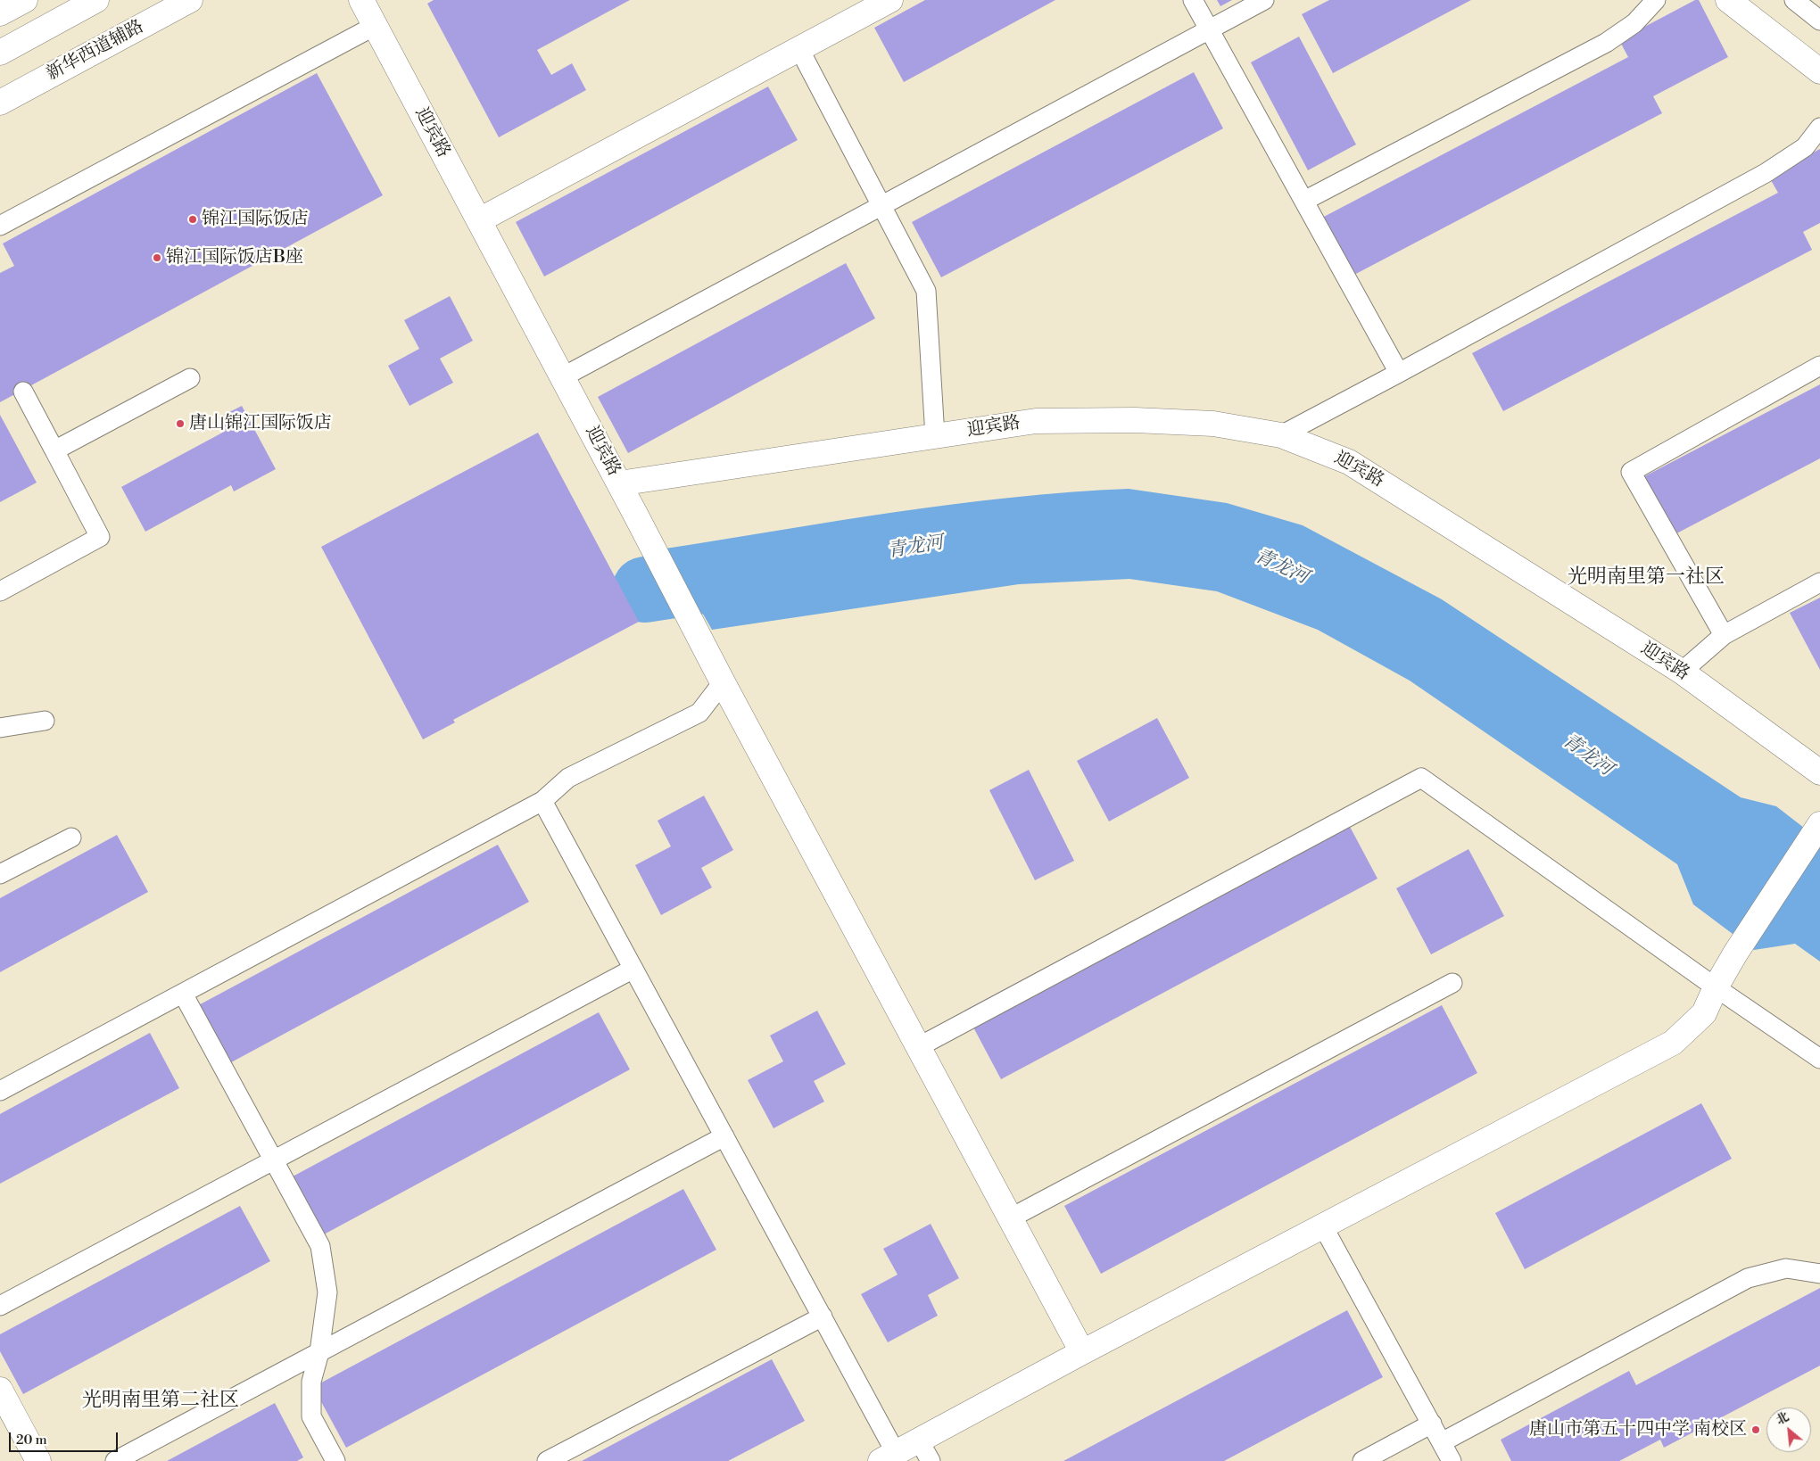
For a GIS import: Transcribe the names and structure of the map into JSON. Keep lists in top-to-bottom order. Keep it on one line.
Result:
{"streets":{"street":["新华西道辅路","迎宾路"]},"districts":["光明南里第一社区","光明南里第二社区"],"water":["青龙河"],"places":["锦江国际饭店","锦江国际饭店B座","唐山锦江国际饭店","唐山市第五十四中学 南校区"],"scale_bar":"20 m","north":"top left"}
